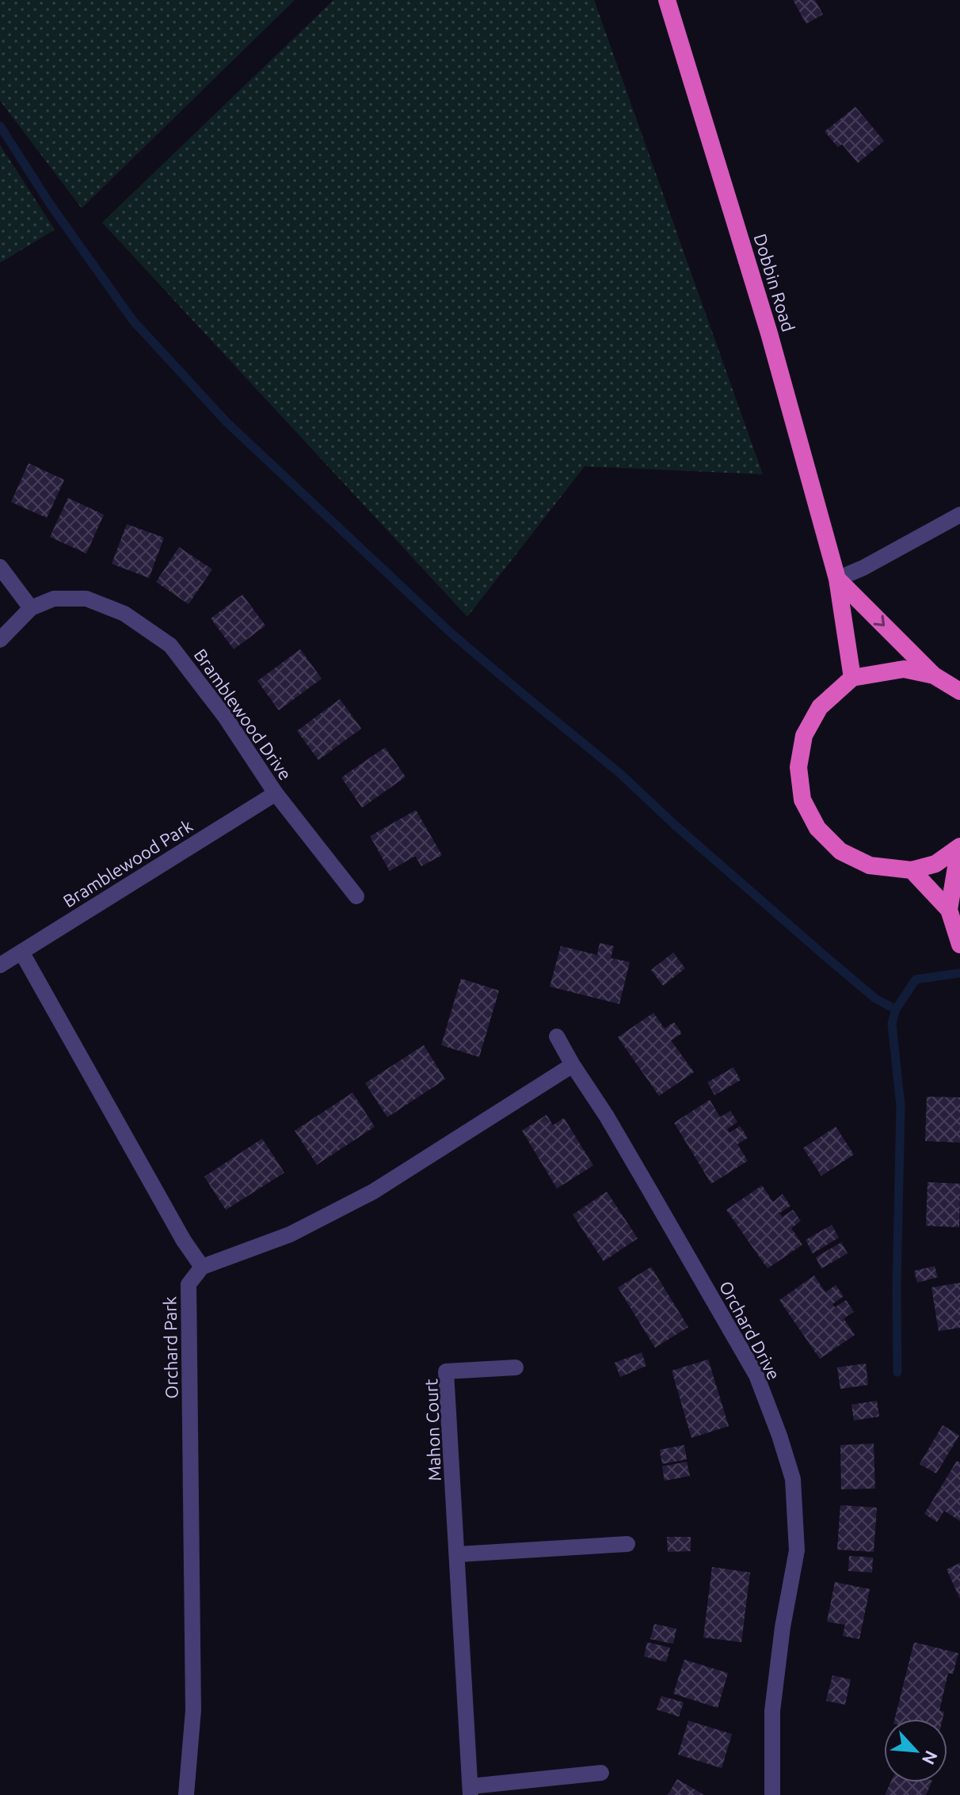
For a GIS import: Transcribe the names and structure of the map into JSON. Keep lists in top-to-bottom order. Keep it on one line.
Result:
{"streets":{"highway":["Dobbin Road"],"street":["Bramblewood Drive","Bramblewood Park","Orchard Drive","Orchard Park","Mahon Court"]},"crossings":[["Bramblewood Drive","Bramblewood Park"]],"north":"bottom right"}
